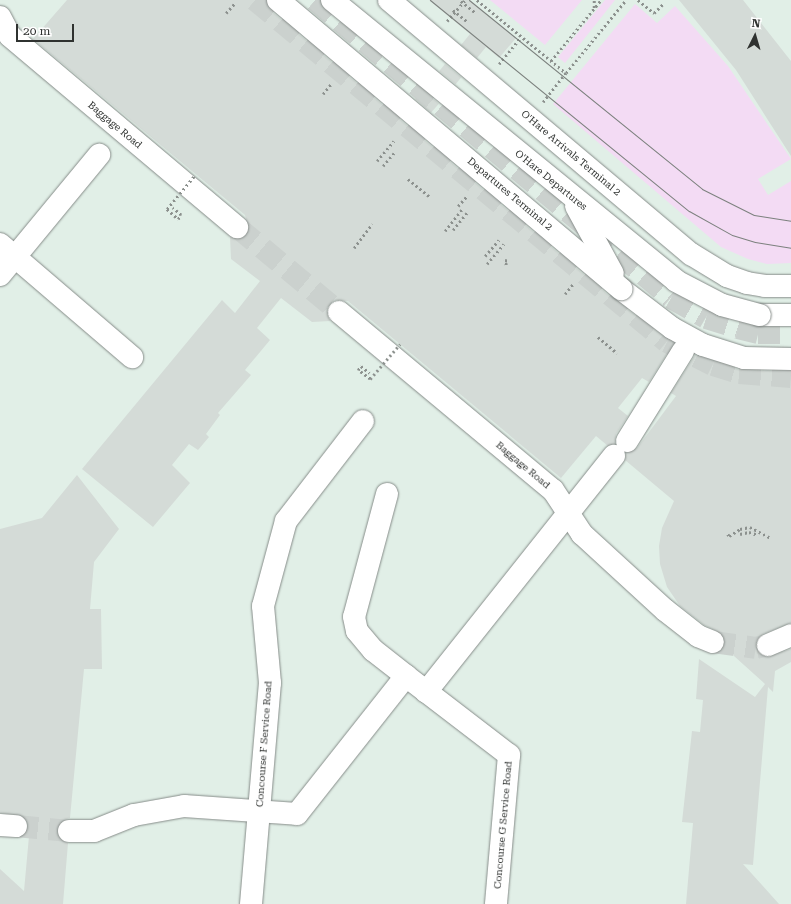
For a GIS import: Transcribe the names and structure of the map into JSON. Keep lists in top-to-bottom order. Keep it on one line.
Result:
{"streets":{"street":["Baggage Road","O'Hare Arrivals Terminal 2","O'Hare Departures","Departures Terminal 2","Concourse F Service Road","Concourse G Service Road"]},"scale_bar":"20 m","north":"top"}
